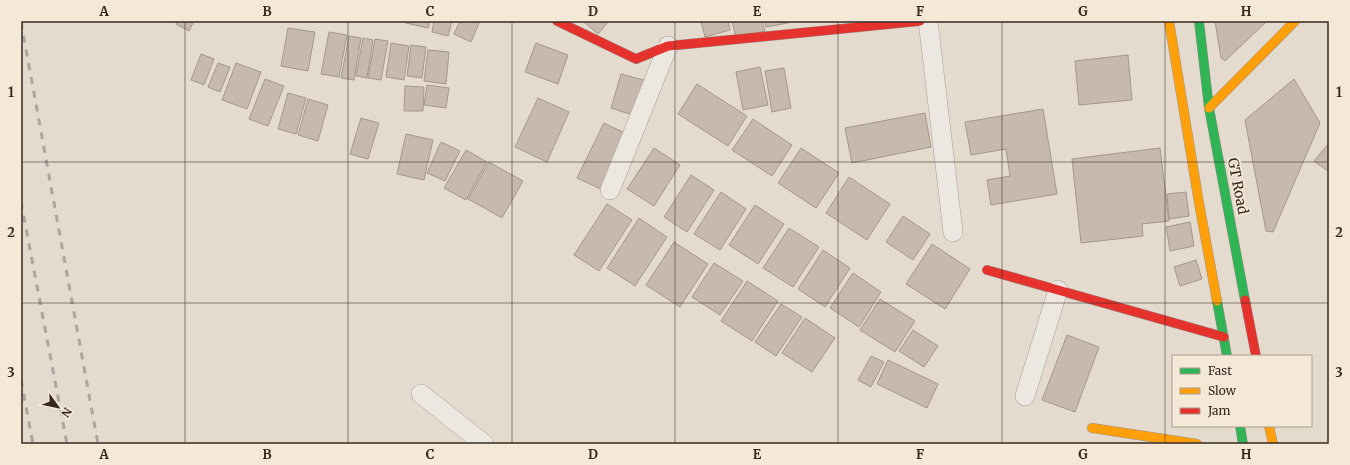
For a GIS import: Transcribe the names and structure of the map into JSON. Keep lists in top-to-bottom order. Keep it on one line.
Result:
{"streets":{"street":["GT Road"]},"legend":["Fast","Slow","Jam"],"north":"bottom right","grid":{"columns":["A","B","C","D","E","F","G","H"],"rows":["1","2","3"]}}
